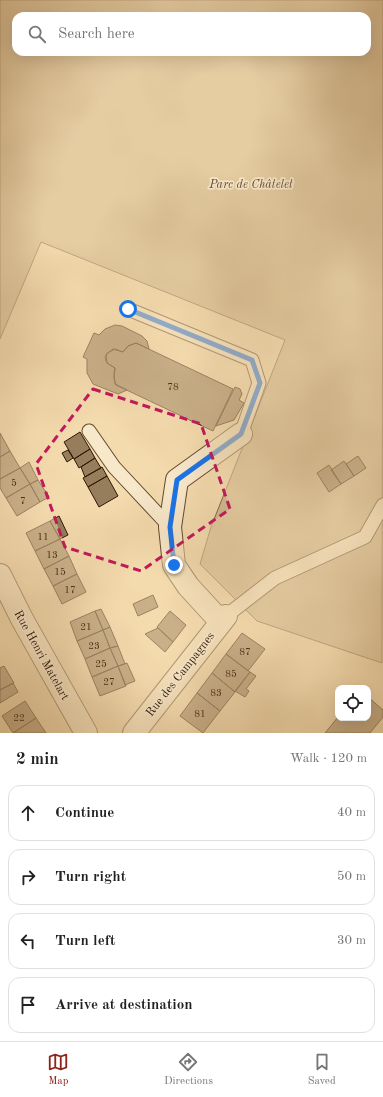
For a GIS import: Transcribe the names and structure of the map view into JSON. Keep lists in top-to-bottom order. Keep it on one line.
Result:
{"streets":{"street":["Rue Henri Matelart","Rue des Campagnes"]},"parks":["Parc de Châtelet"],"house_numbers":["78","5","7","11","13","15","17","21","23","87","25","85","27","83","81","22"],"page":{"search":"Search here","heading":["2 min","Walk · 120 m"],"list":[["Continue","40 m"],["Turn right","50 m"],["Turn left","30 m"],"Arrive at destination"],"nav":["Map","Directions","Saved"]}}
